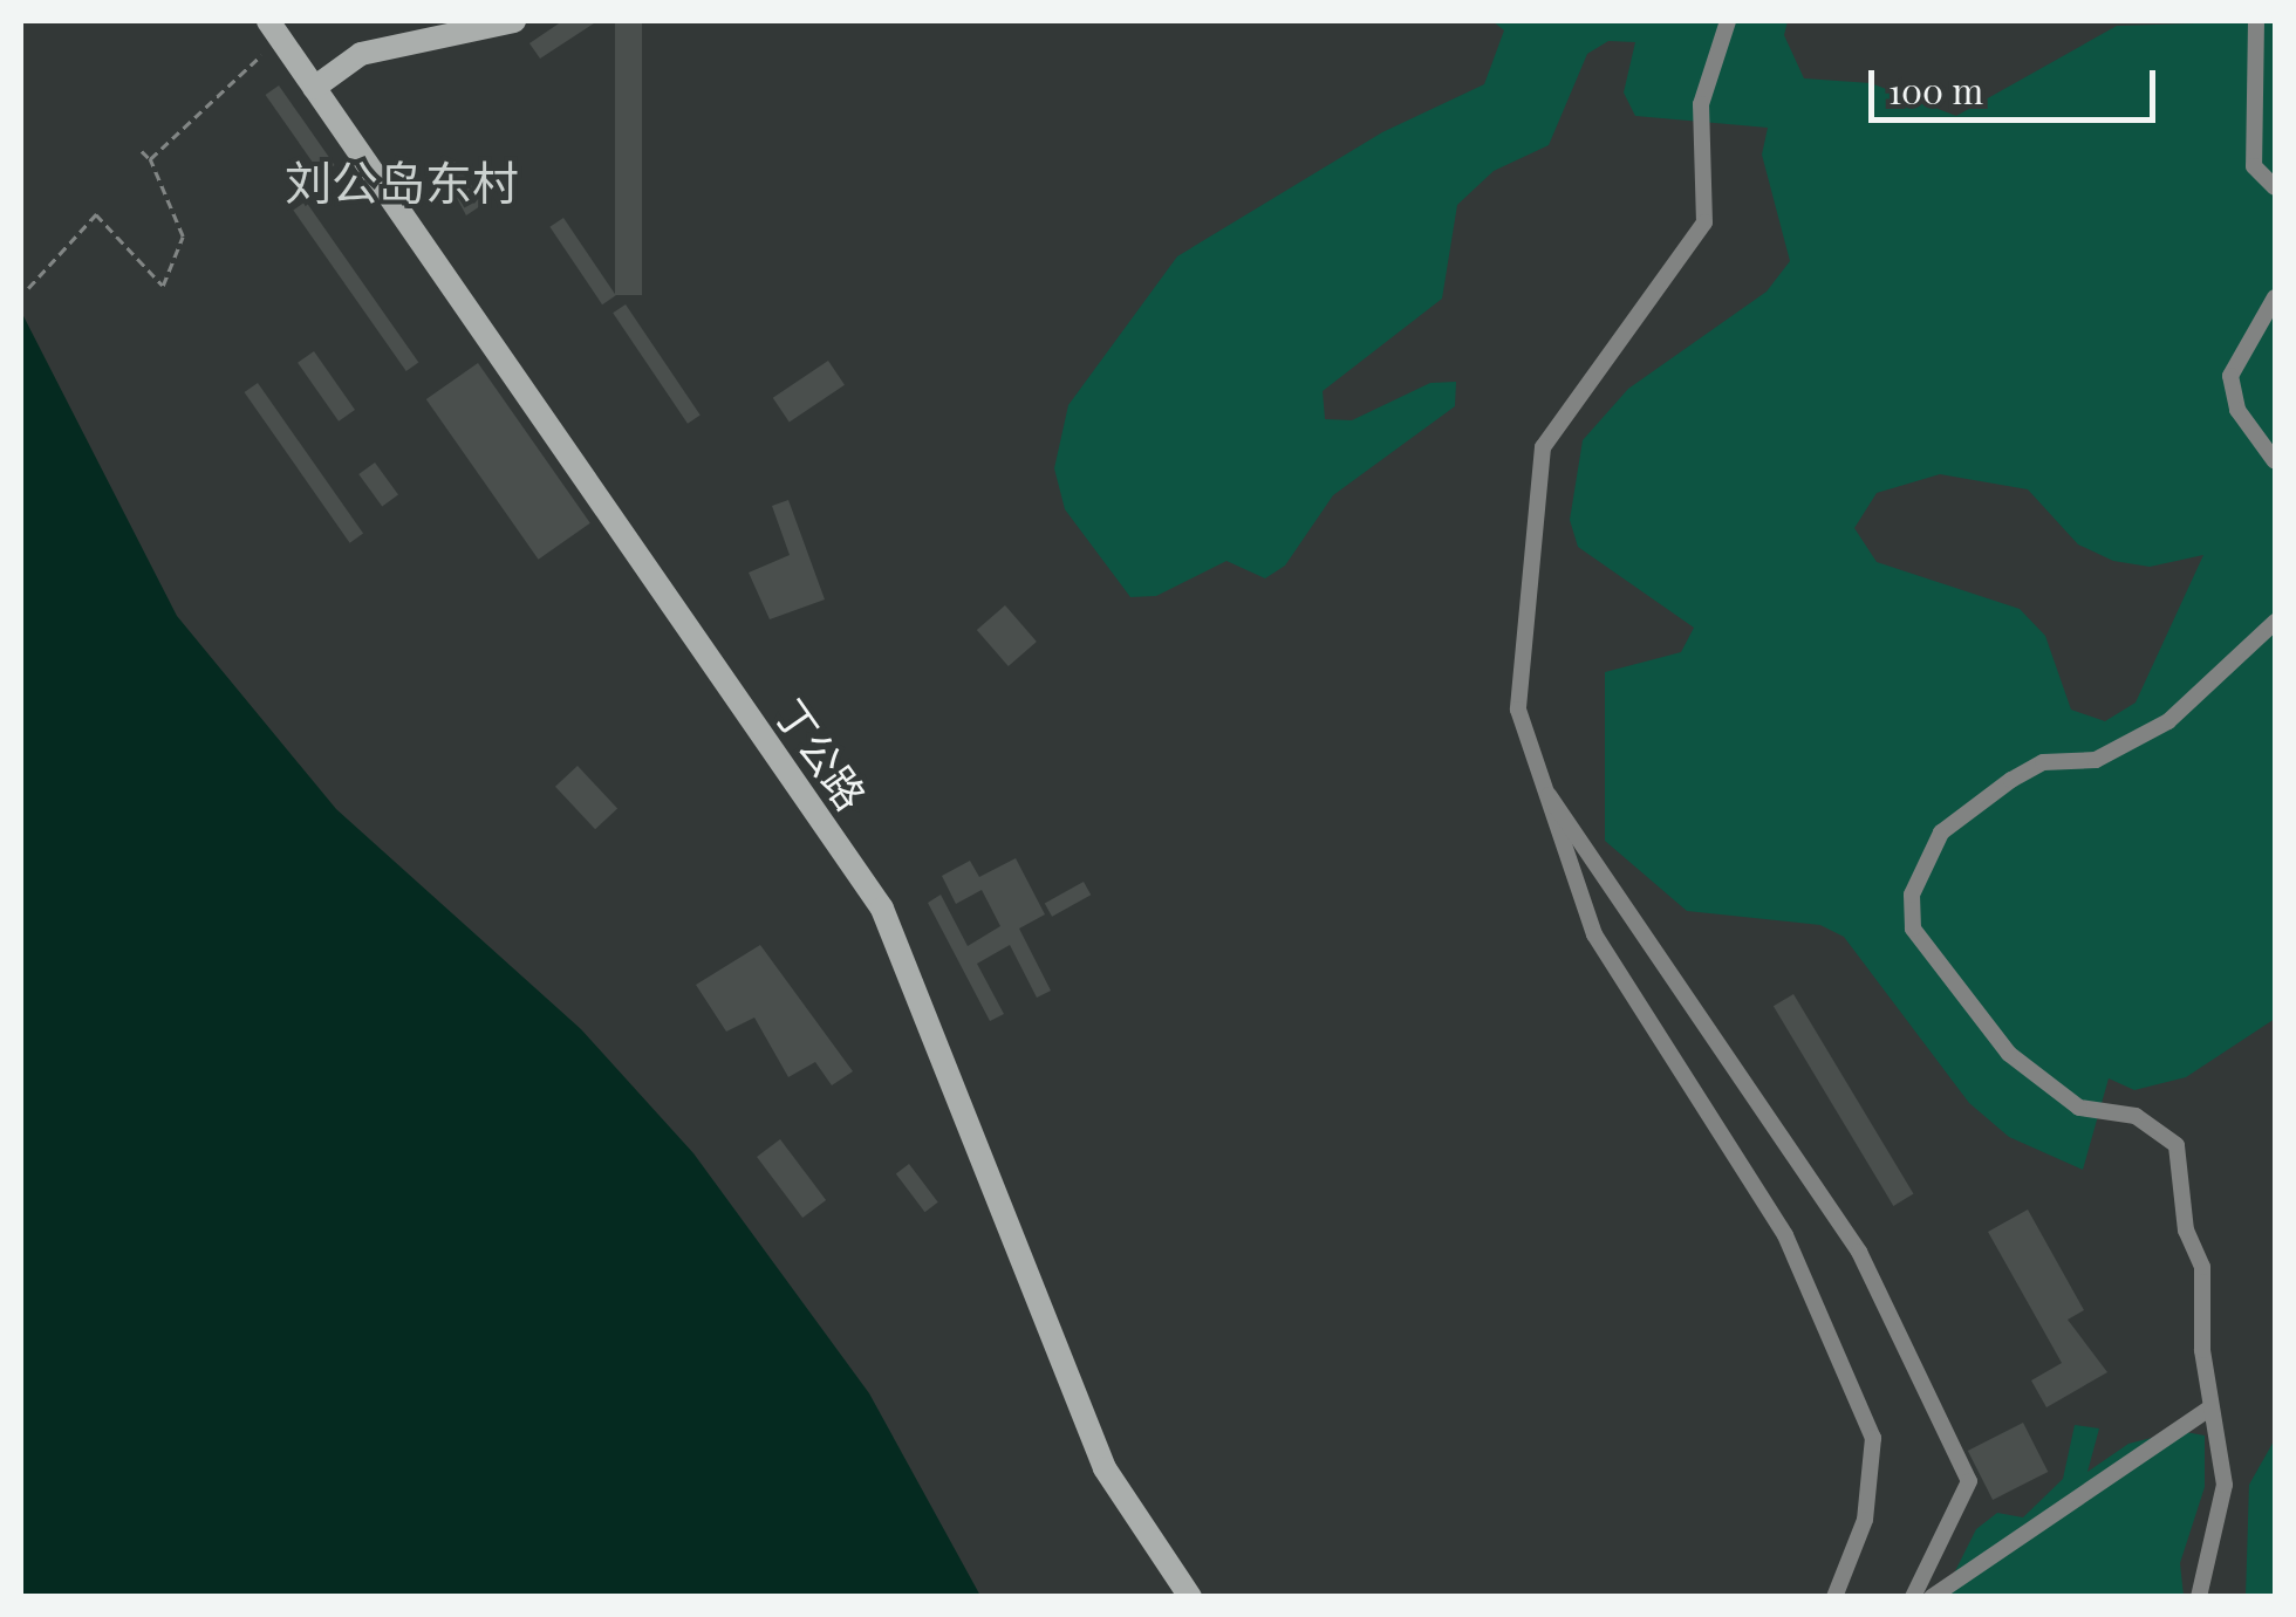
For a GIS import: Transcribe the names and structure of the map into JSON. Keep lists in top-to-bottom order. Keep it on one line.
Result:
{"streets":{"street":["丁公路"]},"districts":["刘公岛东村"],"scale_bar":"100 m"}
